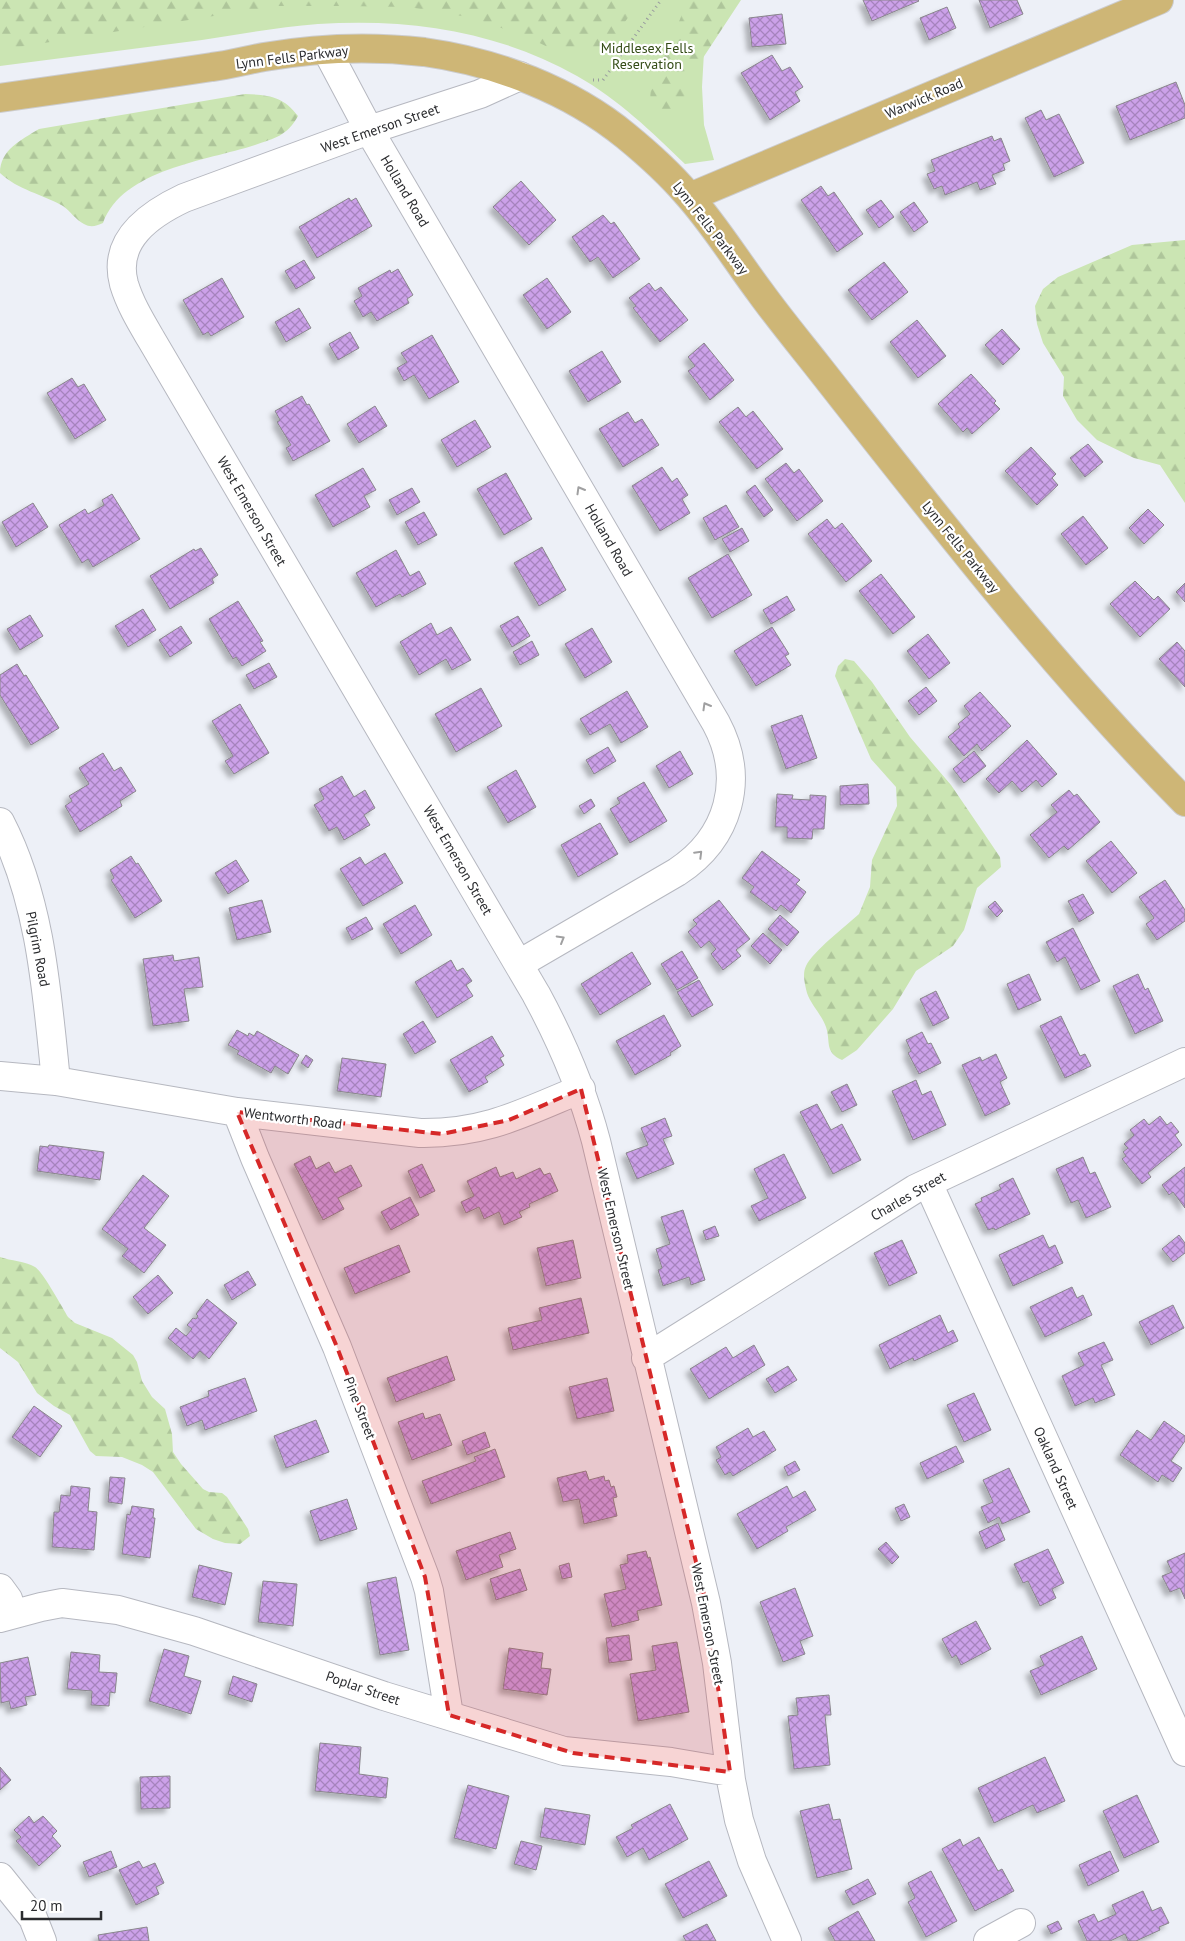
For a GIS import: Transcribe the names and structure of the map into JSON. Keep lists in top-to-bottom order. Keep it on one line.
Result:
{"streets":{"main road":["Lynn Fells Parkway","Warwick Road"],"street":["West Emerson Street","Holland Road","Pilgrim Road","Wentworth Road","Charles Street","Pine Street","Oakland Street","Poplar Street"]},"crossings":[["Lynn Fells Parkway","Warwick Road"],["Lynn Fells Parkway","West Emerson Street"],["Lynn Fells Parkway","Holland Road"],["West Emerson Street","Holland Road"],["West Emerson Street","Wentworth Road"],["West Emerson Street","Charles Street"],["West Emerson Street","Poplar Street"],["Pilgrim Road","Wentworth Road"],["Wentworth Road","Pine Street"],["Charles Street","Oakland Street"],["Pine Street","Poplar Street"]],"one_way":["Holland Road"],"parks":["Middlesex Fells Reservation"],"scale_bar":"20 m"}
